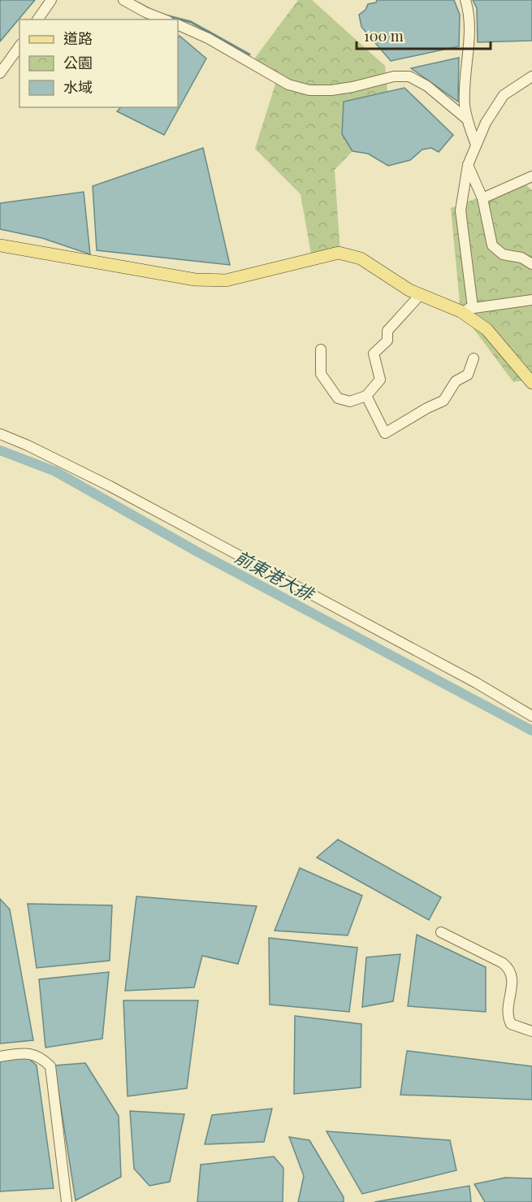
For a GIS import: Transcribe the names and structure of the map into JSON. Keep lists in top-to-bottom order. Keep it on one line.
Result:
{"water":["前東港大排"],"legend":["道路","公園","水域"],"scale_bar":"100 m"}
